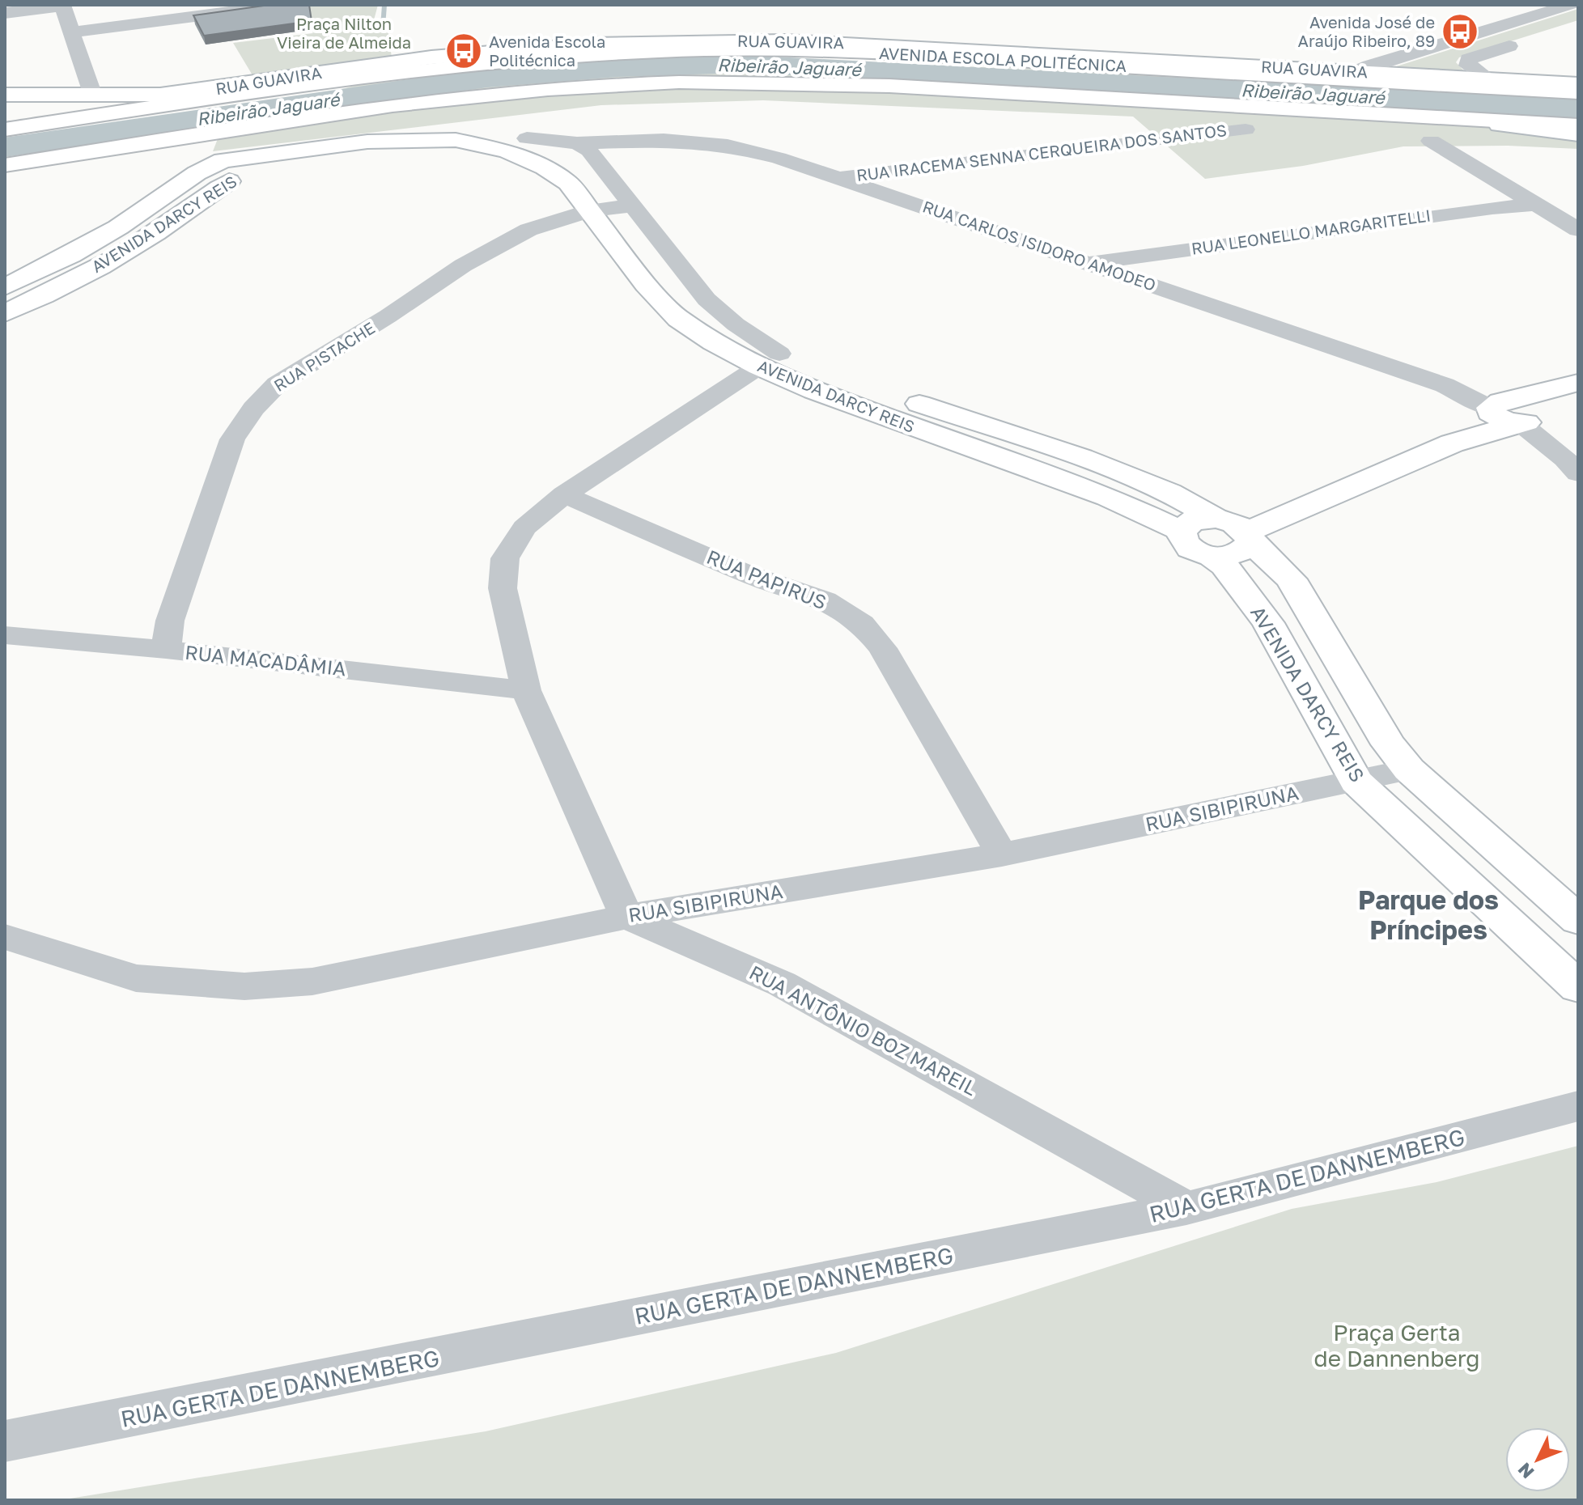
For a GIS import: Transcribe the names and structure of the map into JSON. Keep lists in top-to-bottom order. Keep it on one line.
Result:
{"streets":{"main road":["RUA GUAVIRA","AVENIDA ESCOLA POLITÉCNICA","AVENIDA DARCY REIS"],"street":["RUA IRACEMA SENNA CERQUEIRA DOS SANTOS","RUA LEONELLO MARGARITELLI","RUA CARLOS ISIDORO AMODEO","RUA PISTACHE","RUA PAPIRUS","RUA MACADÂMIA","RUA SIBIPIRUNA","RUA ANTÔNIO BOZ MAREIL","RUA GERTA DE DANNEMBERG"]},"crossings":[["RUA GUAVIRA","AVENIDA ESCOLA POLITÉCNICA"],["RUA IRACEMA SENNA CERQUEIRA DOS SANTOS","RUA CARLOS ISIDORO AMODEO"],["AVENIDA DARCY REIS","RUA CARLOS ISIDORO AMODEO"],["AVENIDA DARCY REIS","RUA PISTACHE"],["AVENIDA DARCY REIS","RUA SIBIPIRUNA"],["RUA LEONELLO MARGARITELLI","RUA CARLOS ISIDORO AMODEO"],["RUA PISTACHE","RUA MACADÂMIA"],["RUA PAPIRUS","RUA SIBIPIRUNA"],["RUA SIBIPIRUNA","RUA ANTÔNIO BOZ MAREIL"],["RUA ANTÔNIO BOZ MAREIL","RUA GERTA DE DANNEMBERG"]],"districts":["Parque dos Príncipes"],"water":["Ribeirão Jaguaré"],"parks":["Praça Nilton Vieira de Almeida","Praça Gerta de Dannenberg"],"places":{"bus stop":["Avenida José de Araújo Ribeiro, 89","Avenida Escola Politécnica"]},"north":"bottom left"}
